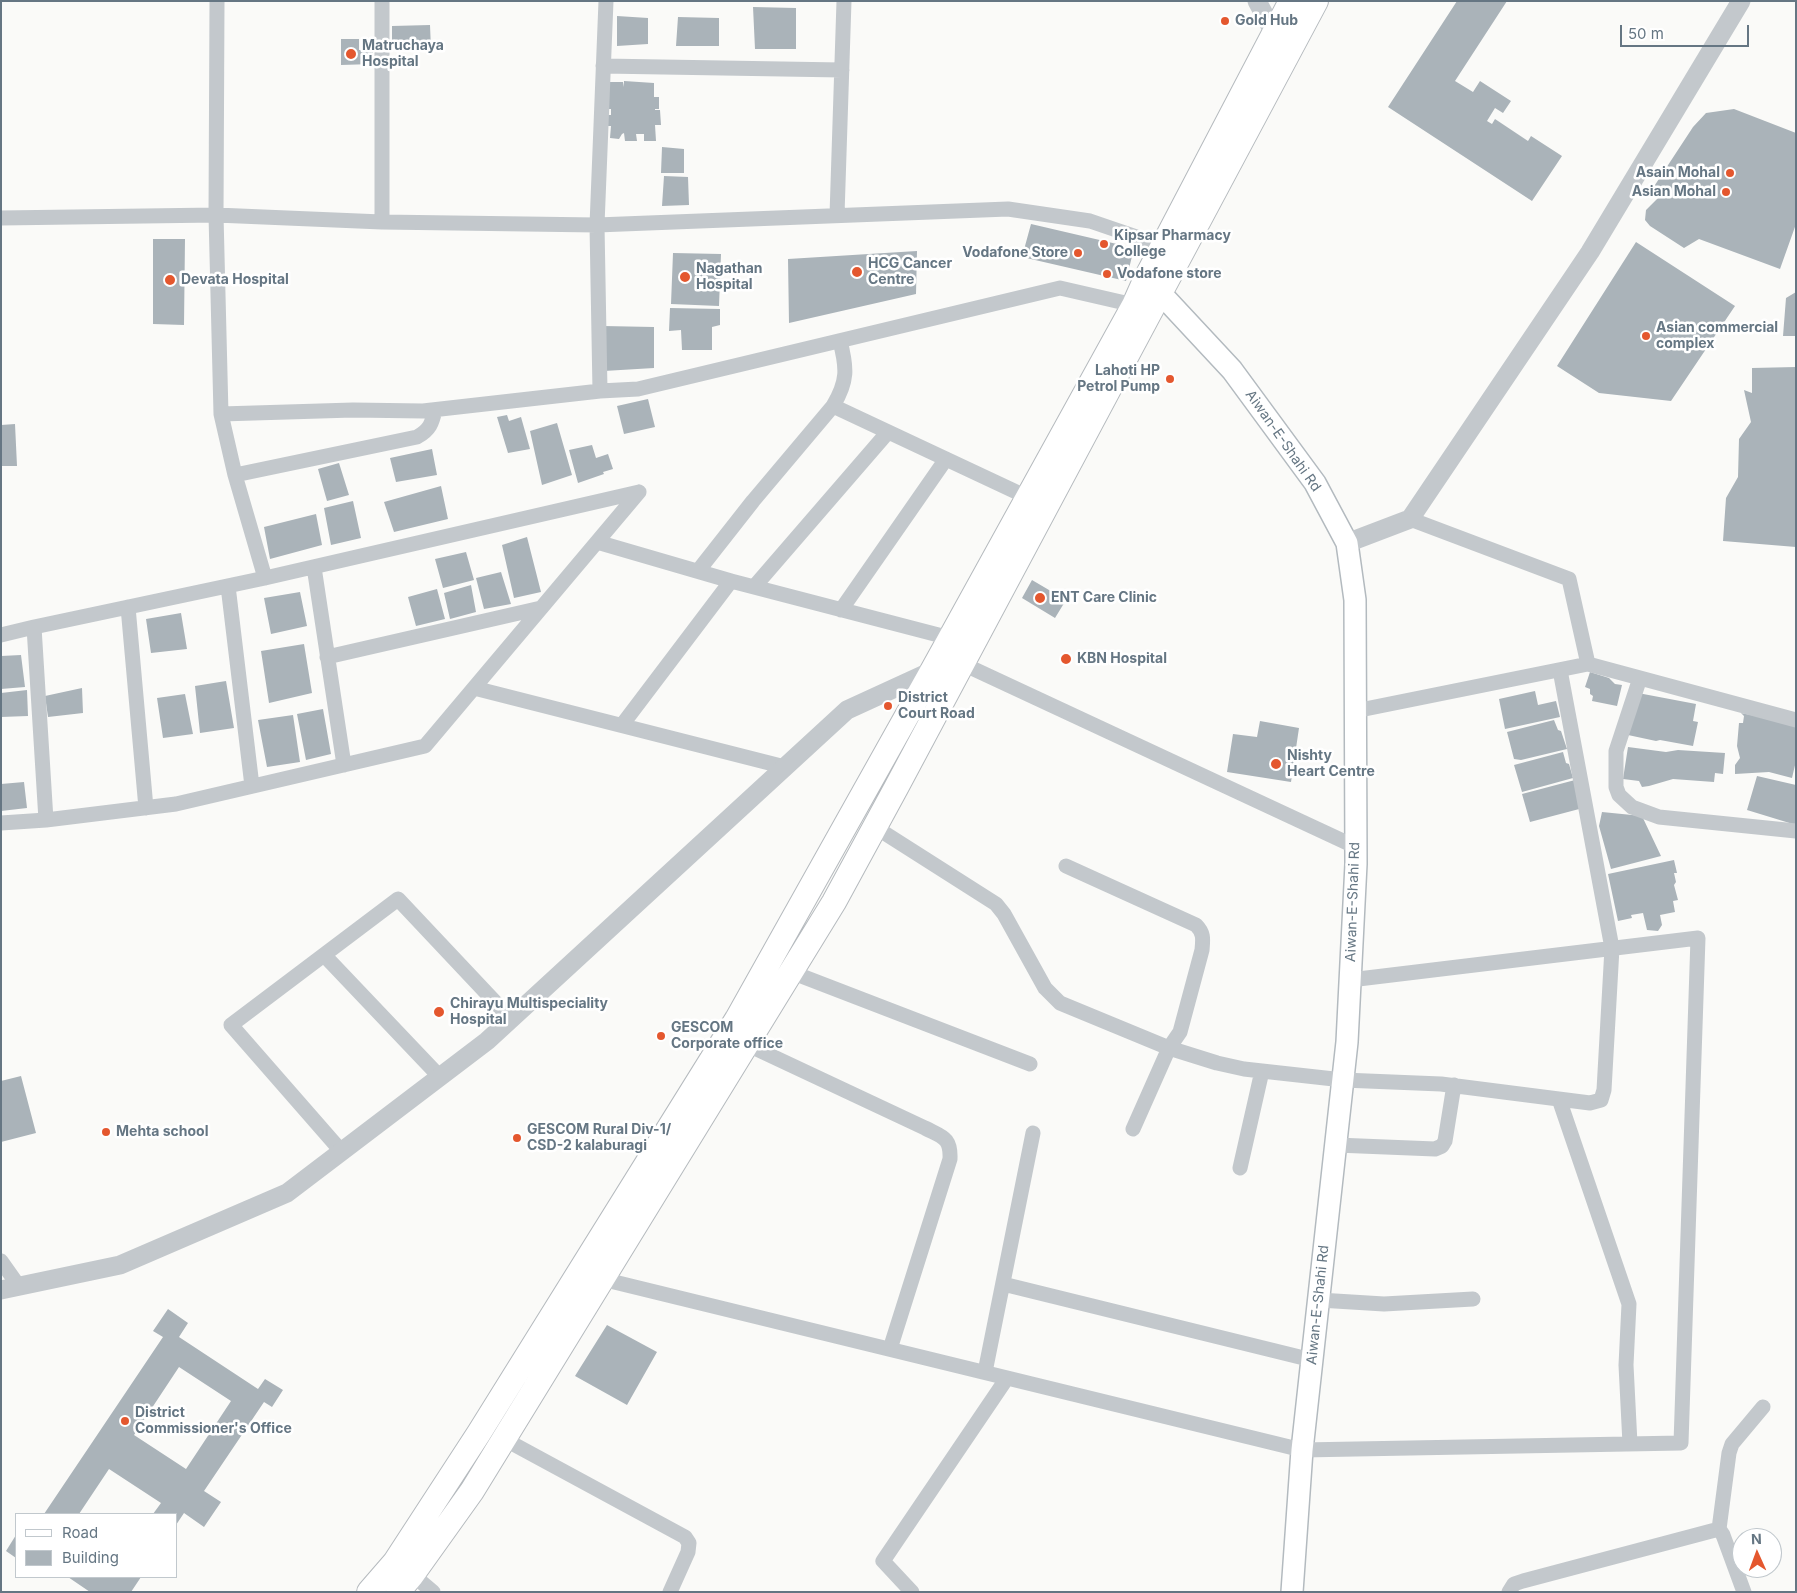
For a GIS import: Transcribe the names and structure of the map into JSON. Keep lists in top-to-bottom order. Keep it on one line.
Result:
{"streets":{"main road":["Aiwan-E-Shahi Rd"]},"places":["Gold Hub","Matruchaya Hospital","Asain Mohal","Asian Mohal","Kipsar Pharmacy College","Vodafone Store","HCG Cancer Centre","Vodafone store","Nagathan Hospital","Devata Hospital","Asian commercial complex","Lahoti HP Petrol Pump","ENT Care Clinic","KBN Hospital","District Court Road","Nishty Heart Centre","Chirayu Multispeciality Hospital","GESCOM Corporate office","Mehta school","GESCOM Rural Div-1/ CSD-2 kalaburagi","District Commissioner's Office"],"legend":["Road","Building"],"scale_bar":"50 m","north":"top"}
